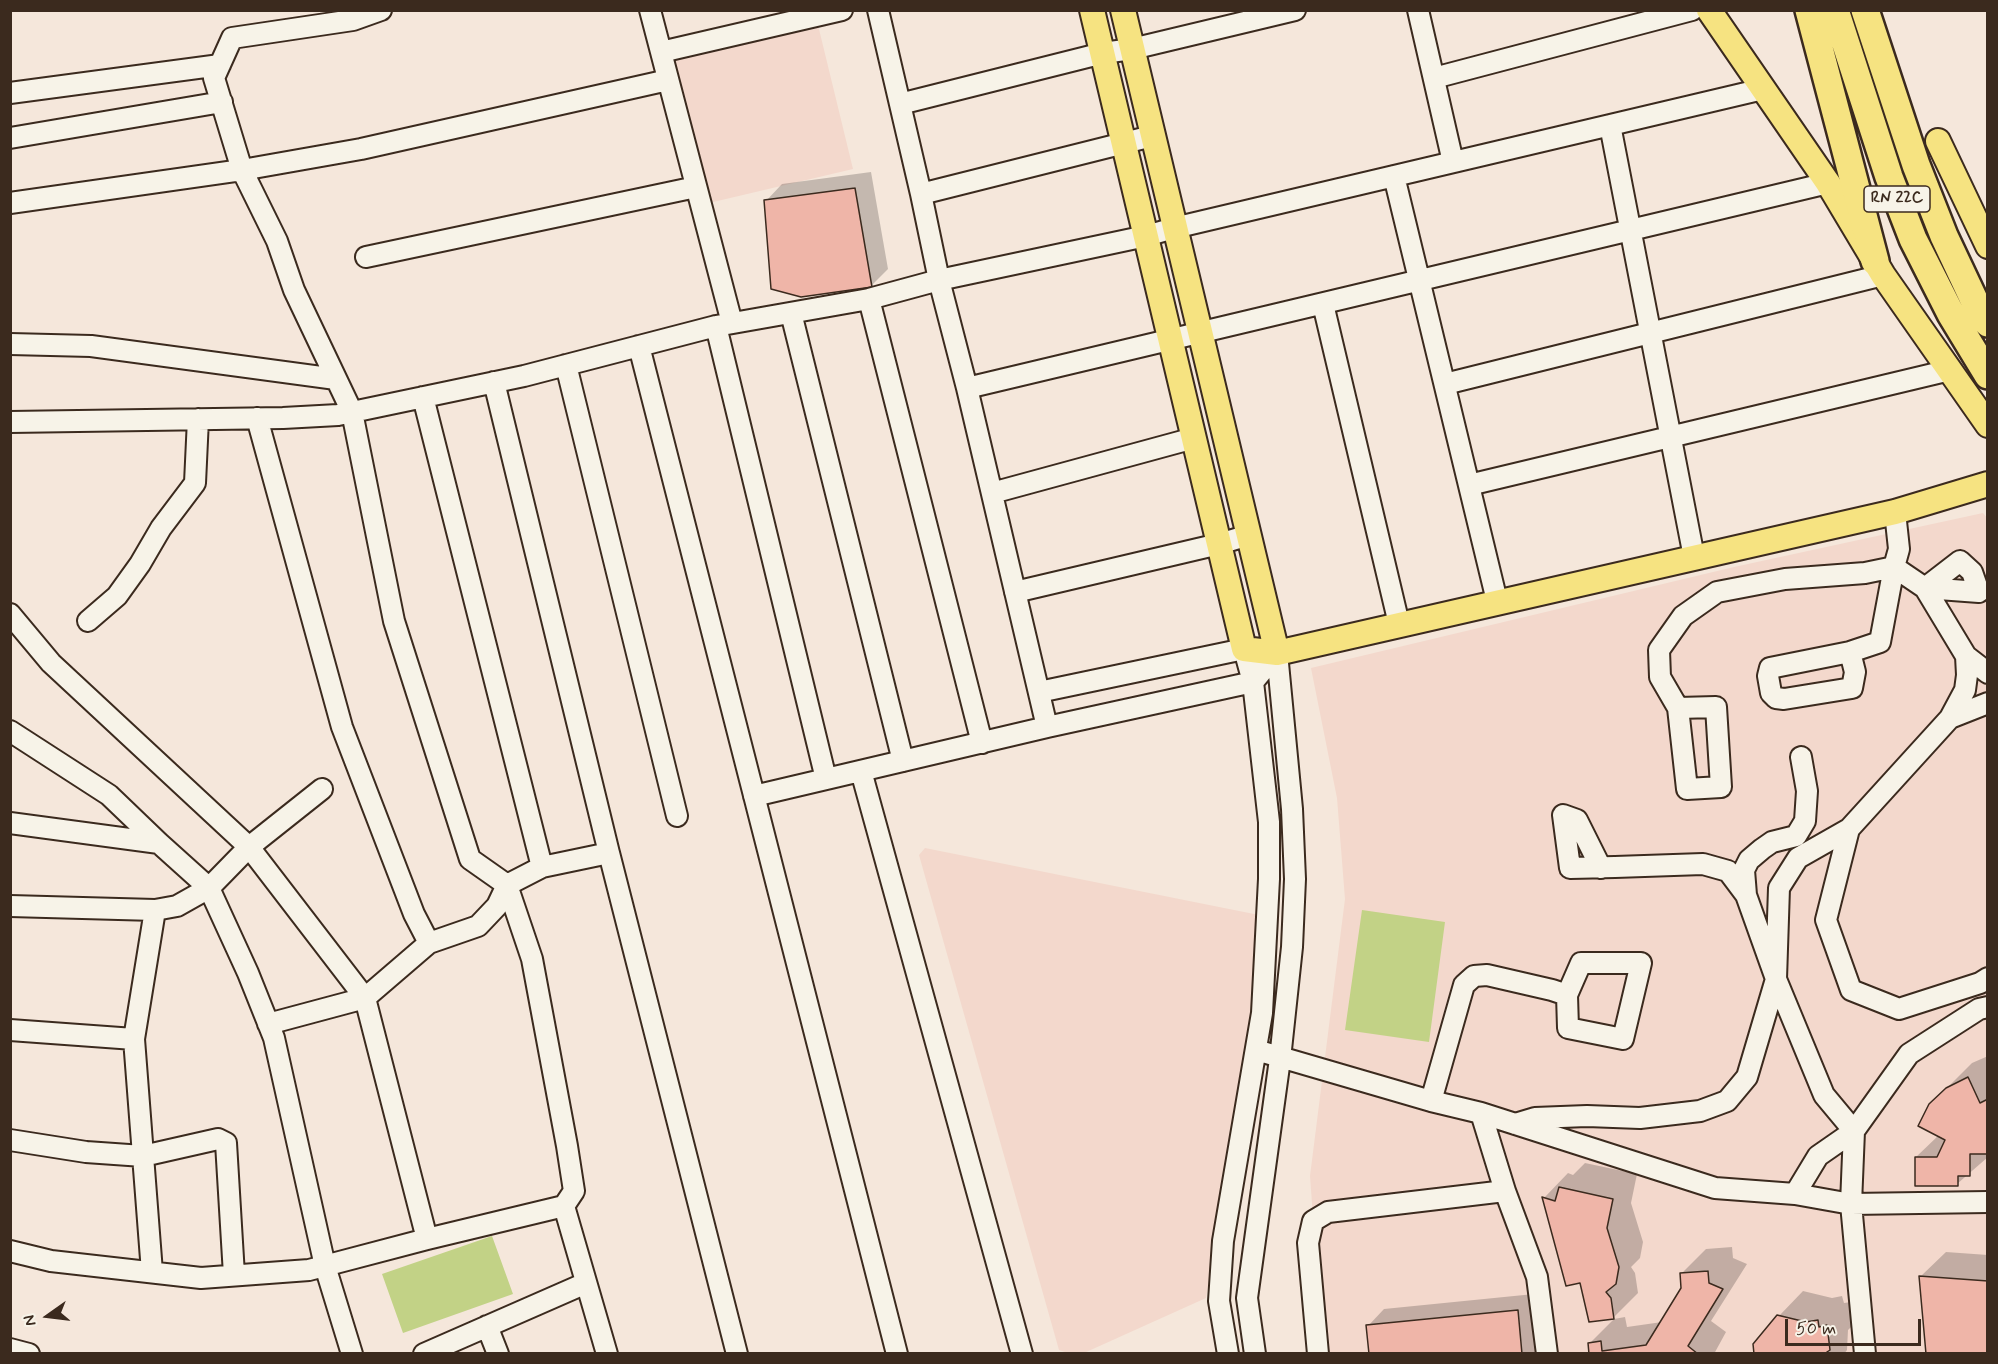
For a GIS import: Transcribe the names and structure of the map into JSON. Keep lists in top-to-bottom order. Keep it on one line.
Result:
{"streets":{"highway":["RN 22C"]},"scale_bar":"50 m","north":"left"}
